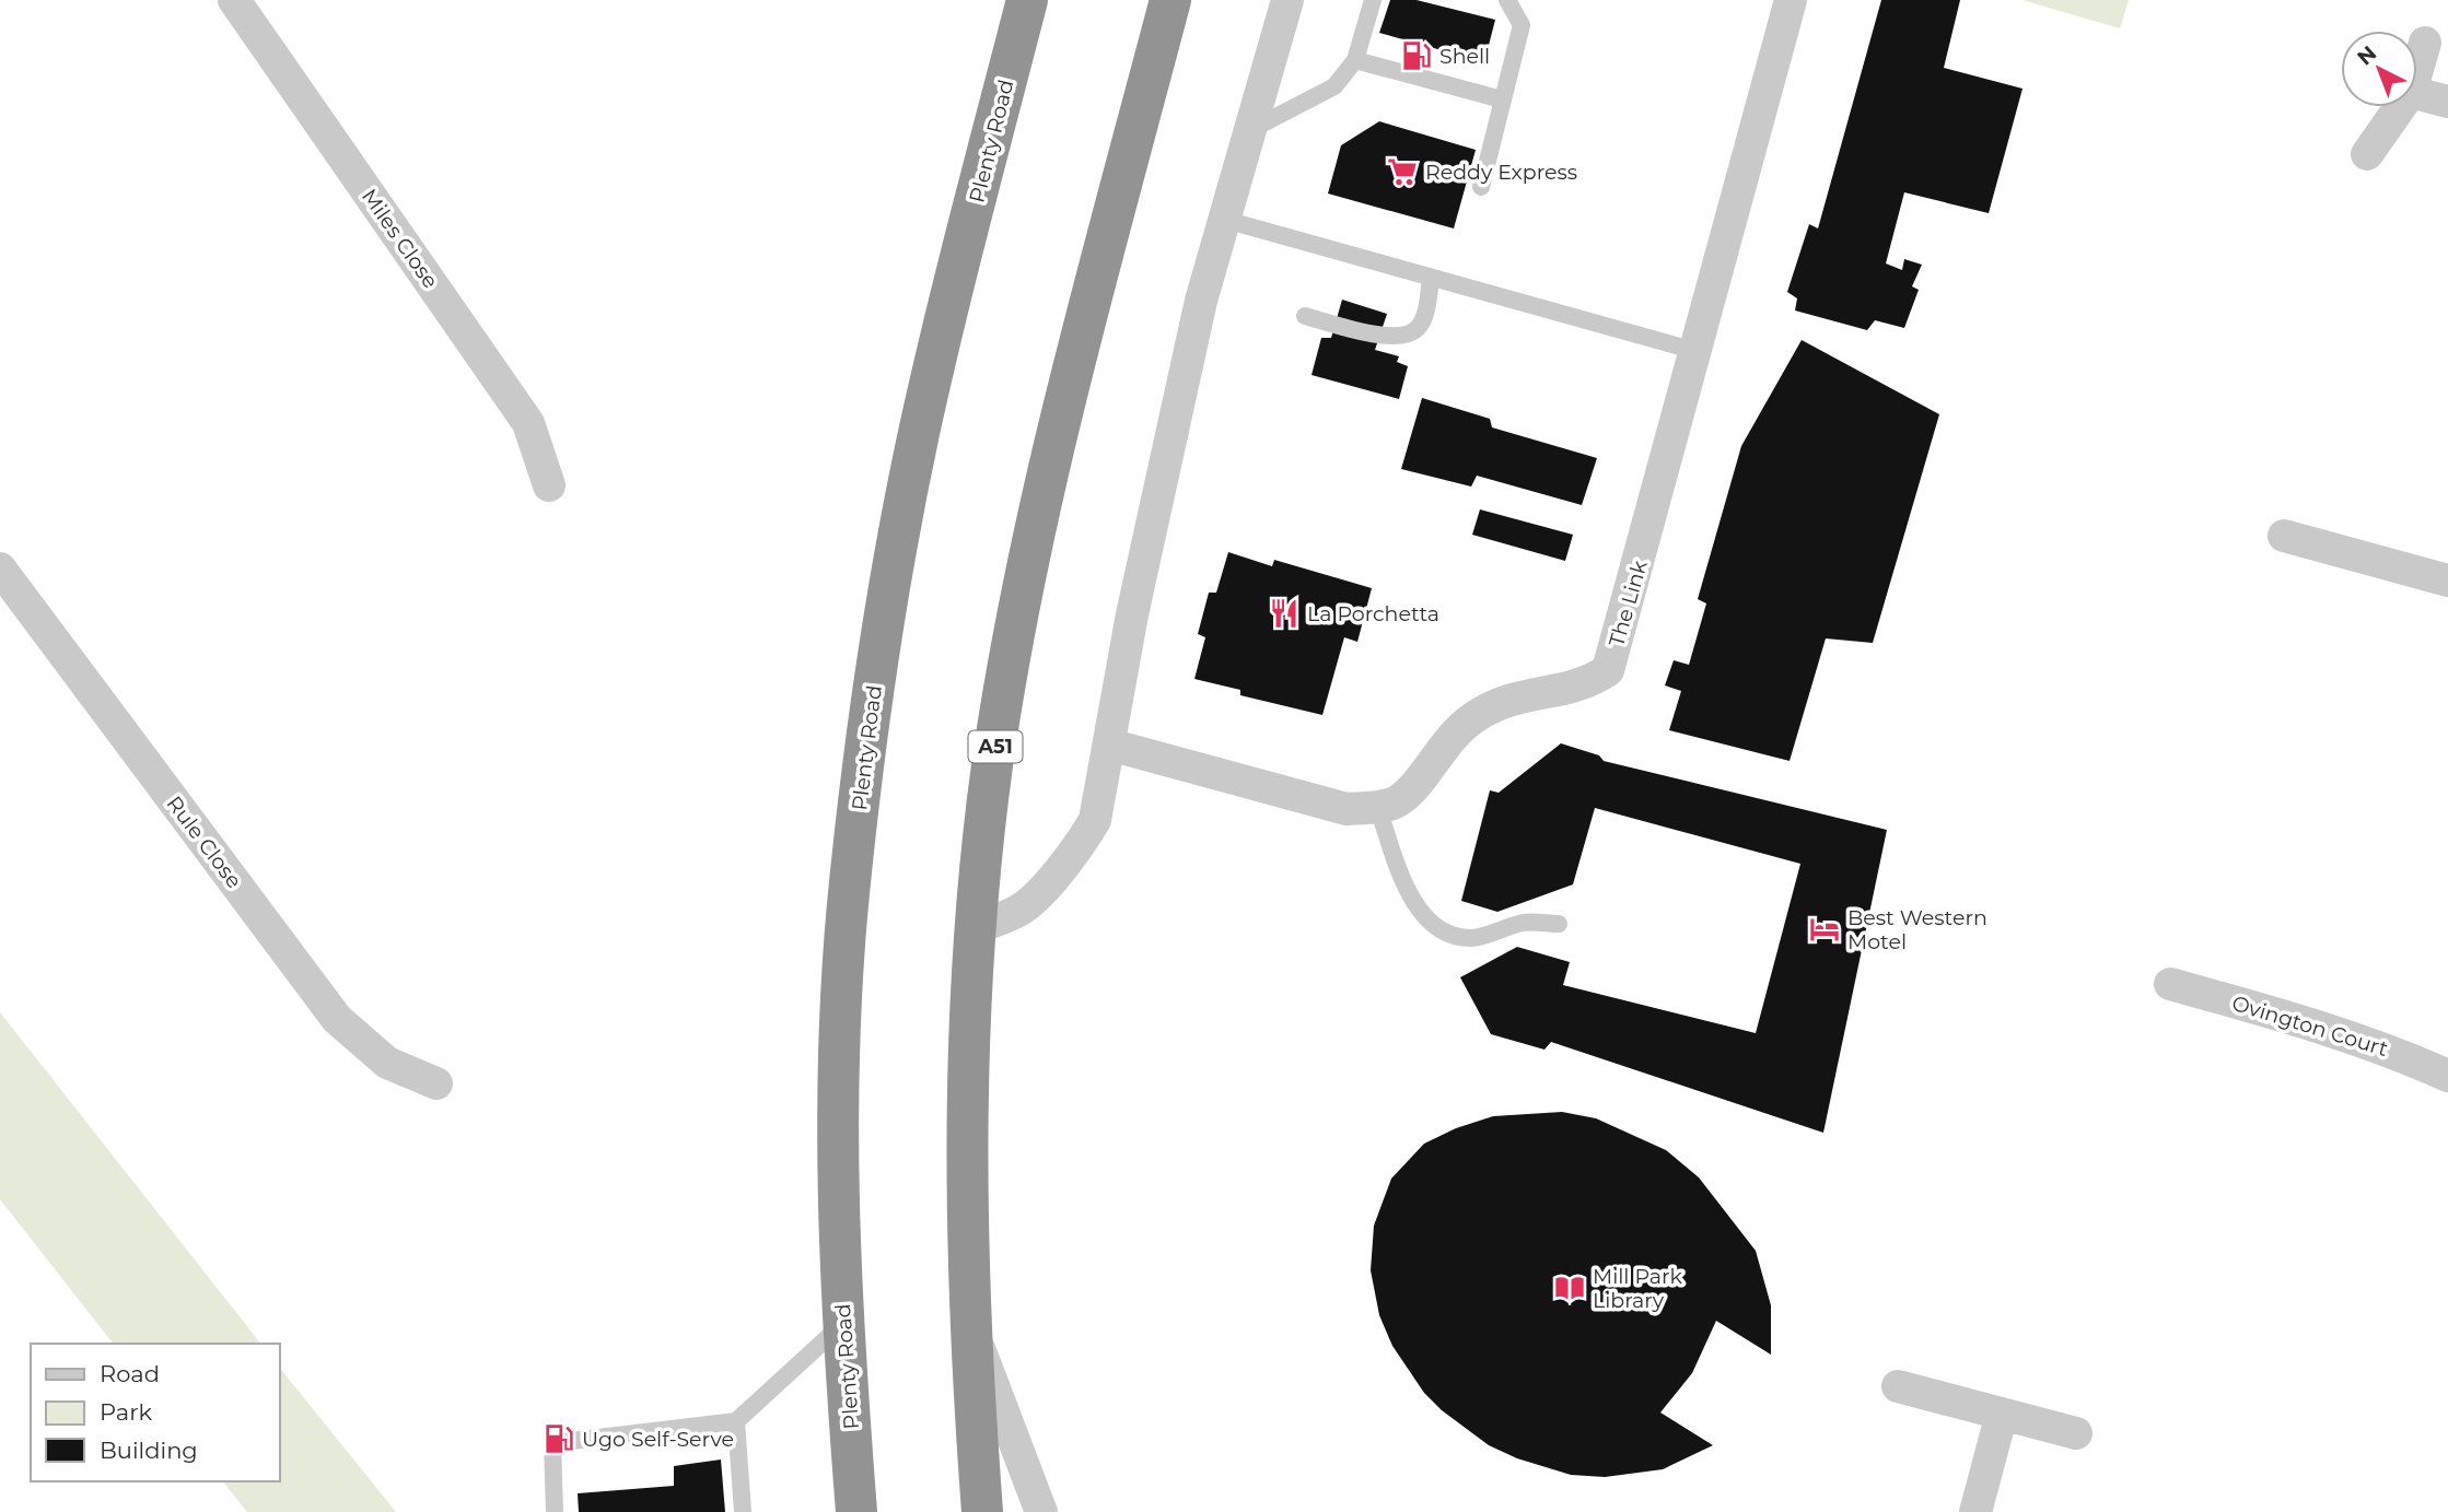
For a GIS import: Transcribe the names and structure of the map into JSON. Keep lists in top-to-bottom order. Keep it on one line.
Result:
{"streets":{"highway":["Plenty Road","A51"],"street":["Miles Close","The Link","Rule Close","Ovington Court"]},"places":{"fuel station":["Shell","Ugo Self-Serve"],"supermarket":["Reddy Express"],"restaurant":["La Porchetta"],"hotel":["Best Western Motel"],"library":["Mill Park Library"]},"legend":["Road","Park","Building"],"north":"top left"}
